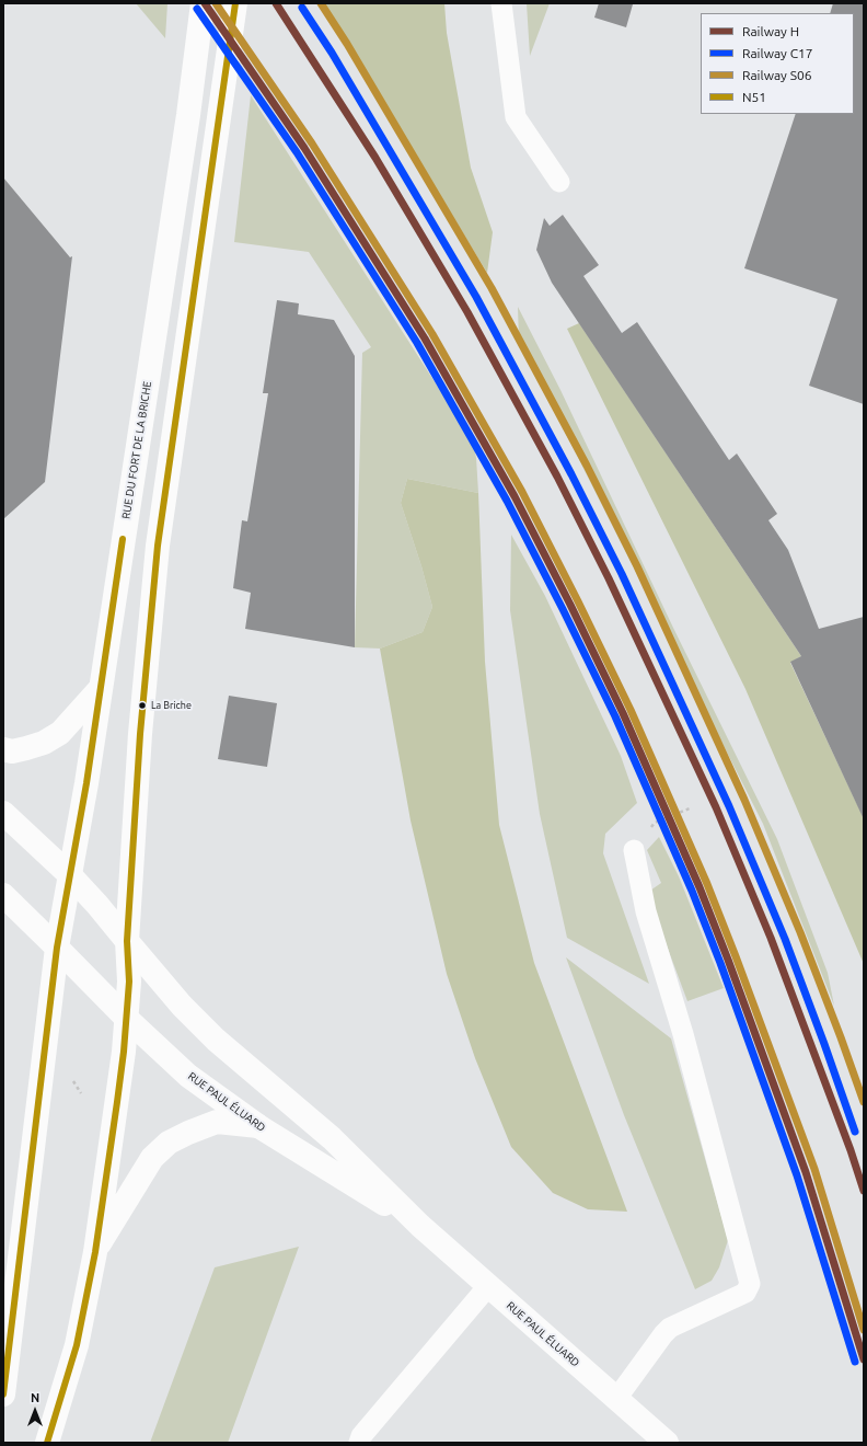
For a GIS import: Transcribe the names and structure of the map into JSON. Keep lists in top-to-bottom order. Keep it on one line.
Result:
{"streets":{"main road":["RUE DU FORT DE LA BRICHE","RUE PAUL ÉLUARD"]},"crossings":[["RUE DU FORT DE LA BRICHE","RUE PAUL ÉLUARD"]],"places":["La Briche"],"lines":["rail line H","rail line S06","transit line N51","rail line C17"],"legend":["Railway H","Railway C17","Railway S06","N51"],"north":"top"}
